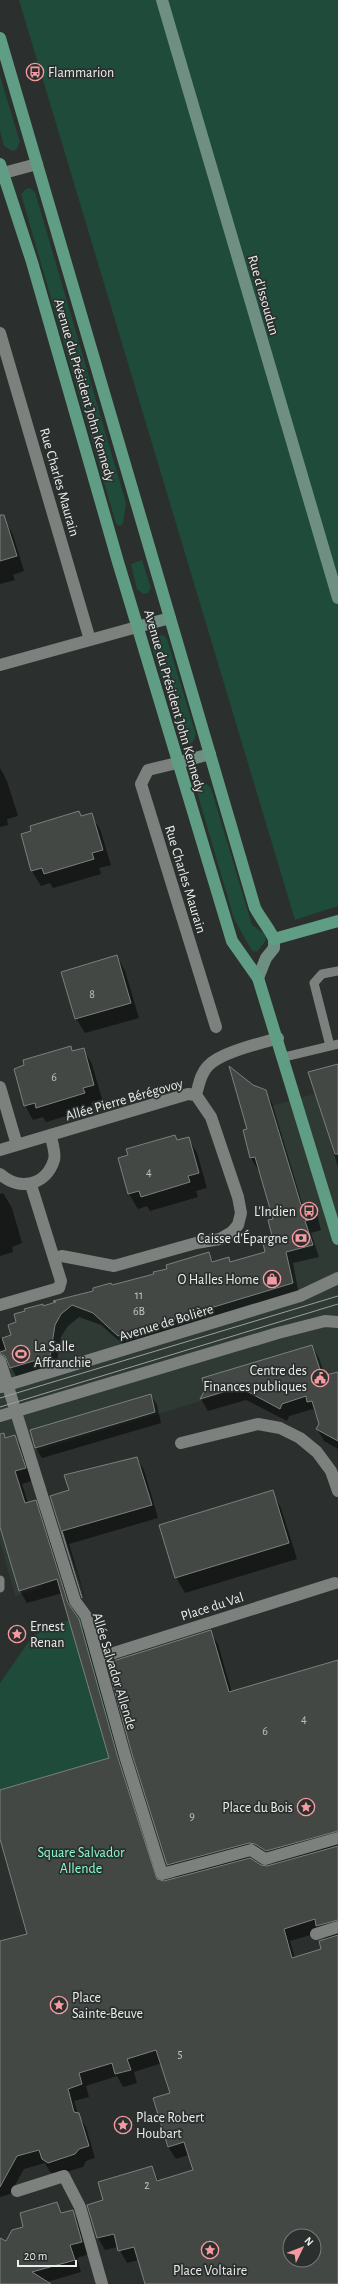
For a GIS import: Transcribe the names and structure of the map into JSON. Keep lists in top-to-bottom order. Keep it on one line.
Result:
{"streets":{"main road":["Avenue du Président John Kennedy"],"street":["Rue d'Issoudun","Rue Charles Maurain","Allée Pierre Bérégovoy","Avenue de Bolière","Place du Val","Allée Salvador Allende"]},"crossings":[["Avenue du Président John Kennedy","Rue Charles Maurain"],["Place du Val","Allée Salvador Allende"]],"parks":["Square Salvador Allende"],"places":{"bus stop":["Flammarion","L'Indien"],"bank":["Caisse d'Épargne"],"shop":["O Halles Home"],"sports":["La Salle Affranchie"],"public building":["Centre des Finances publiques"],"place":["Ernest Renan","Place du Bois","Place Sainte-Beuve","Place Robert Houbart","Place Voltaire"]},"house_numbers":["8","6","4","11","6B","4","6","9","5","2"],"scale_bar":"20 m","north":"top right"}
